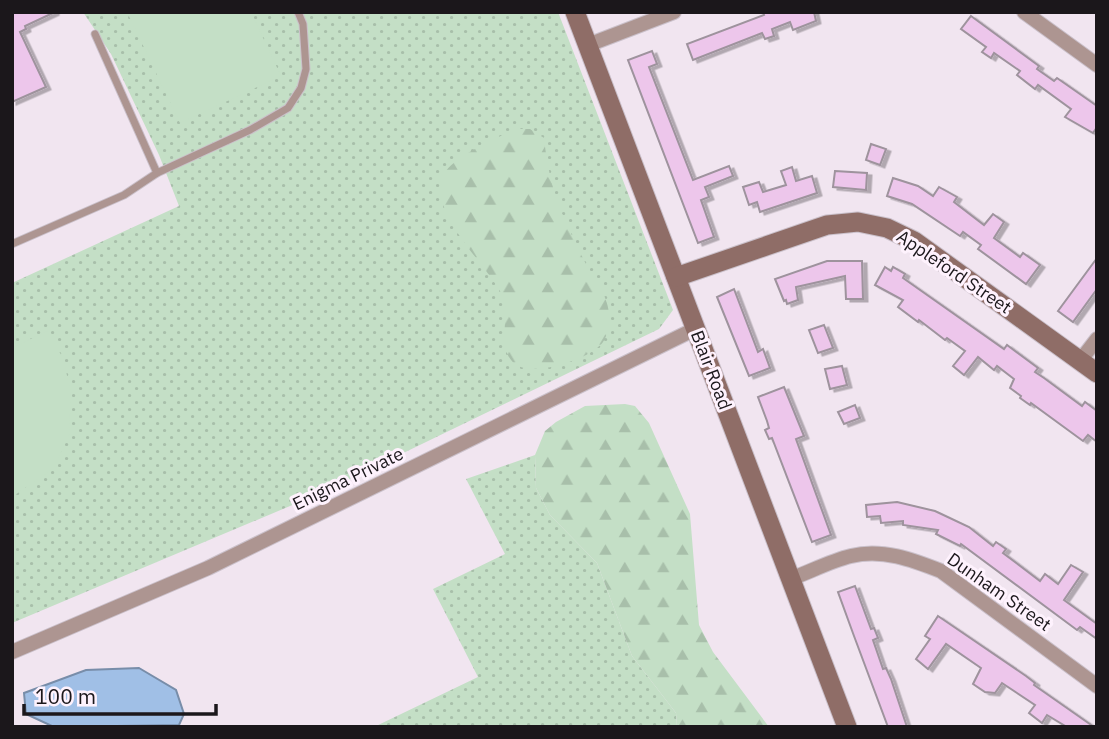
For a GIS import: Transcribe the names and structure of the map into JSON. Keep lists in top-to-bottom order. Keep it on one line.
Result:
{"streets":{"main road":["Appleford Street","Blair Road"],"street":["Enigma Private","Dunham Street"]},"crossings":[["Appleford Street","Blair Road"],["Blair Road","Enigma Private"],["Blair Road","Dunham Street"]],"scale_bar":"100 m"}
